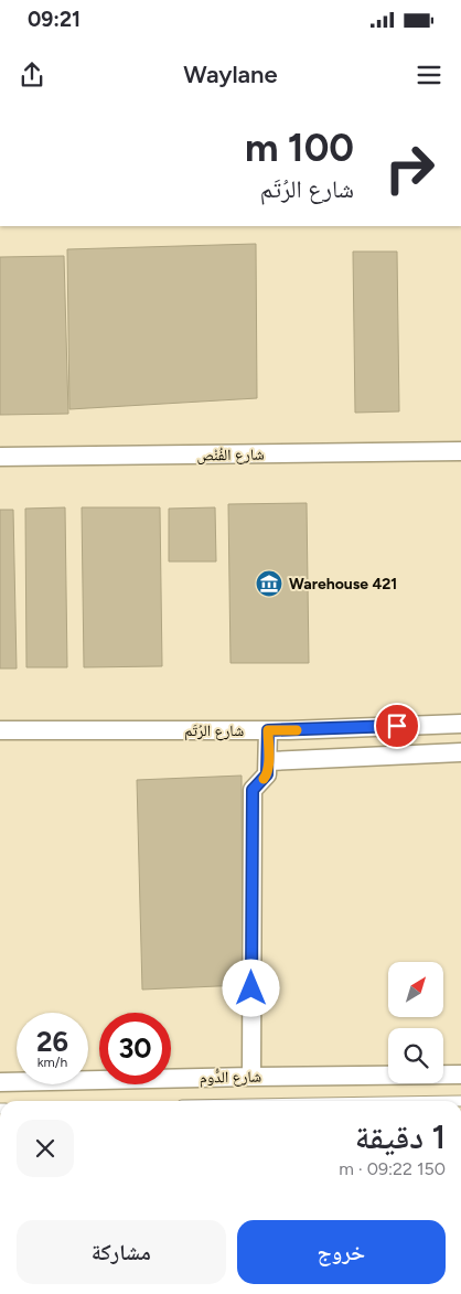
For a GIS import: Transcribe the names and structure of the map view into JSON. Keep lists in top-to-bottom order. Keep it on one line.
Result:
{"streets":{"street":["شارع الفُنْص","شارع الرُتَم","شارع الدُّوم"]},"places":{"museum":["Warehouse 421"]},"north":"top right","page":{"status":"09:21","header":"Waylane","turn":["100 m","شارع الرُتَم"],"speed":"26 km/h","limit":"30","heading":["1 دقيقة","150 m · 09:22"],"buttons":["خروج","مشاركة"]}}
